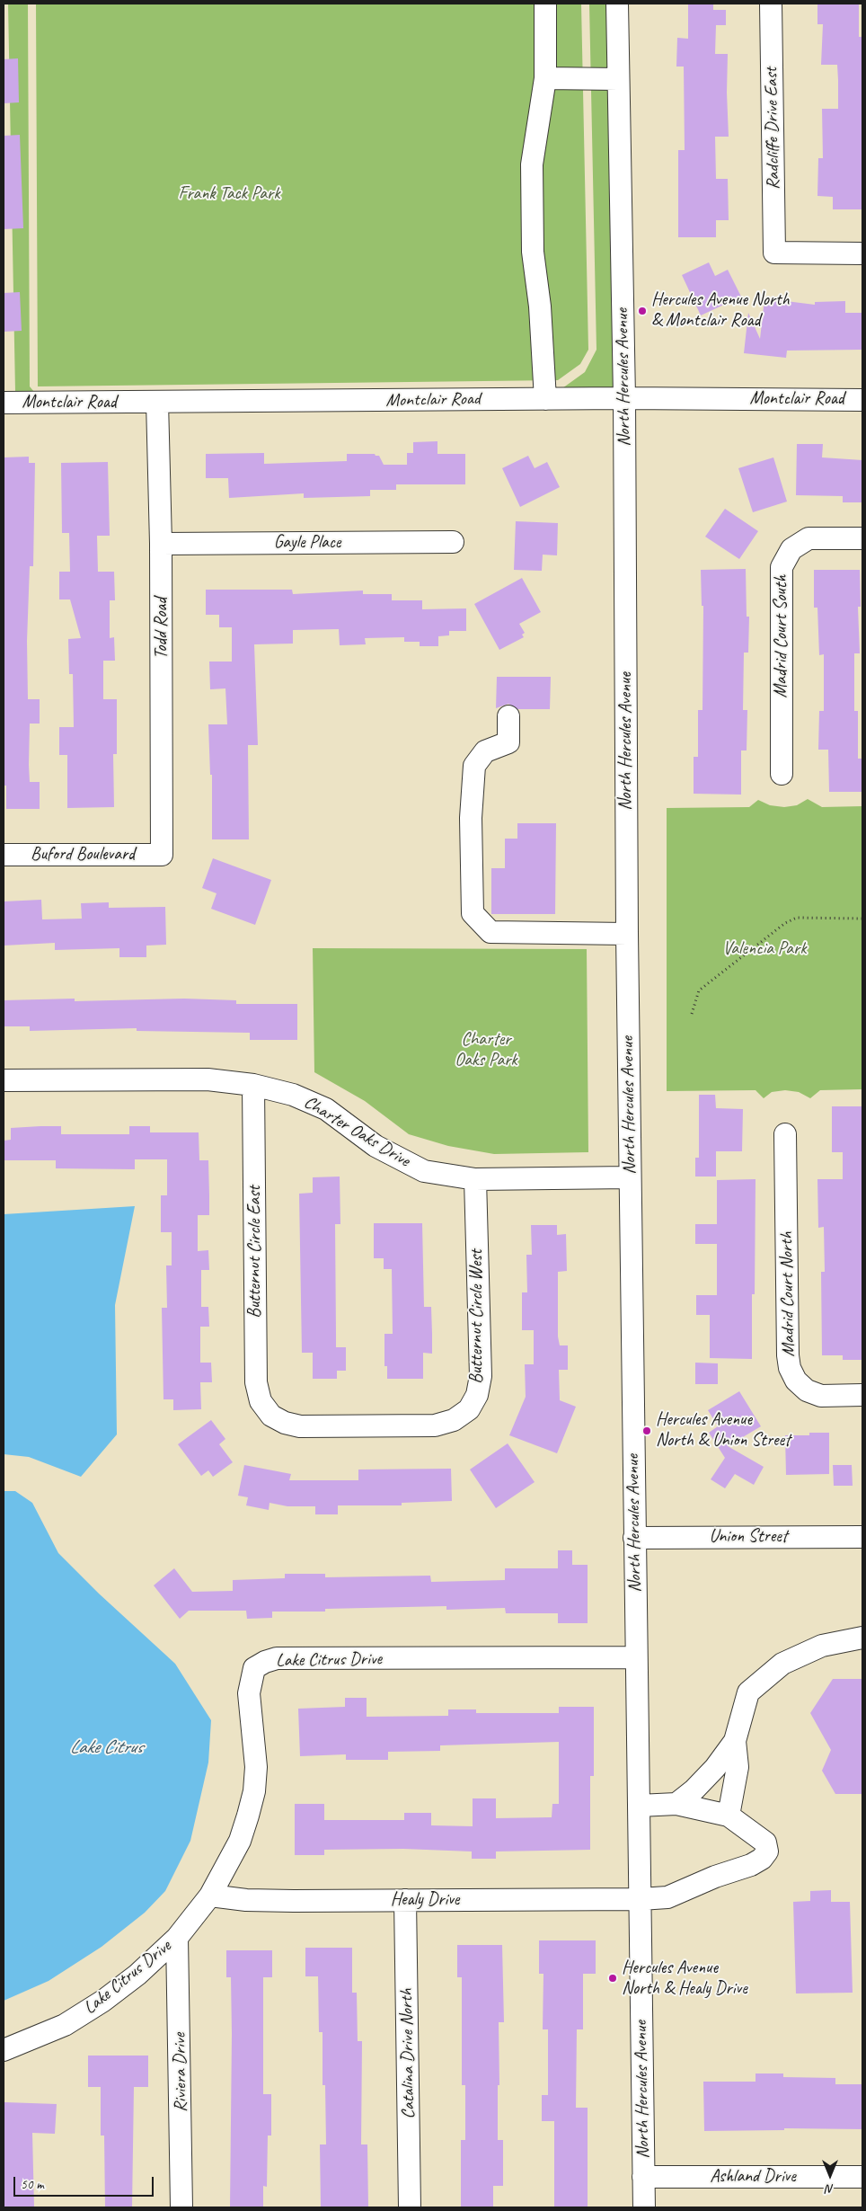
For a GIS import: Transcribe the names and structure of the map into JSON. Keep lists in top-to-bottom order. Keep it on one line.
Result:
{"streets":{"street":["Radcliffe Drive East","North Hercules Avenue","Montclair Road","Gayle Place","Todd Road","Madrid Court South","Buford Boulevard","Charter Oaks Drive","Butternut Circle East","Madrid Court North","Butternut Circle West","Union Street","Lake Citrus Drive","Healy Drive","Catalina Drive North","Riviera Drive","Ashland Drive"]},"crossings":[["North Hercules Avenue","Montclair Road"],["North Hercules Avenue","Charter Oaks Drive"],["North Hercules Avenue","Union Street"],["North Hercules Avenue","Lake Citrus Drive"],["North Hercules Avenue","Healy Drive"],["North Hercules Avenue","Ashland Drive"],["Montclair Road","Todd Road"],["Gayle Place","Todd Road"],["Todd Road","Buford Boulevard"],["Charter Oaks Drive","Butternut Circle East"],["Charter Oaks Drive","Butternut Circle West"],["Butternut Circle East","Butternut Circle West"],["Lake Citrus Drive","Healy Drive"],["Lake Citrus Drive","Riviera Drive"],["Healy Drive","Catalina Drive North"]],"water":["Lake Citrus"],"parks":["Frank Tack Park","Valencia Park","Charter Oaks Park"],"places":["Hercules Avenue North & Montclair Road","Hercules Avenue North & Union Street","Hercules Avenue North & Healy Drive"],"scale_bar":"50 m","north":"bottom"}
